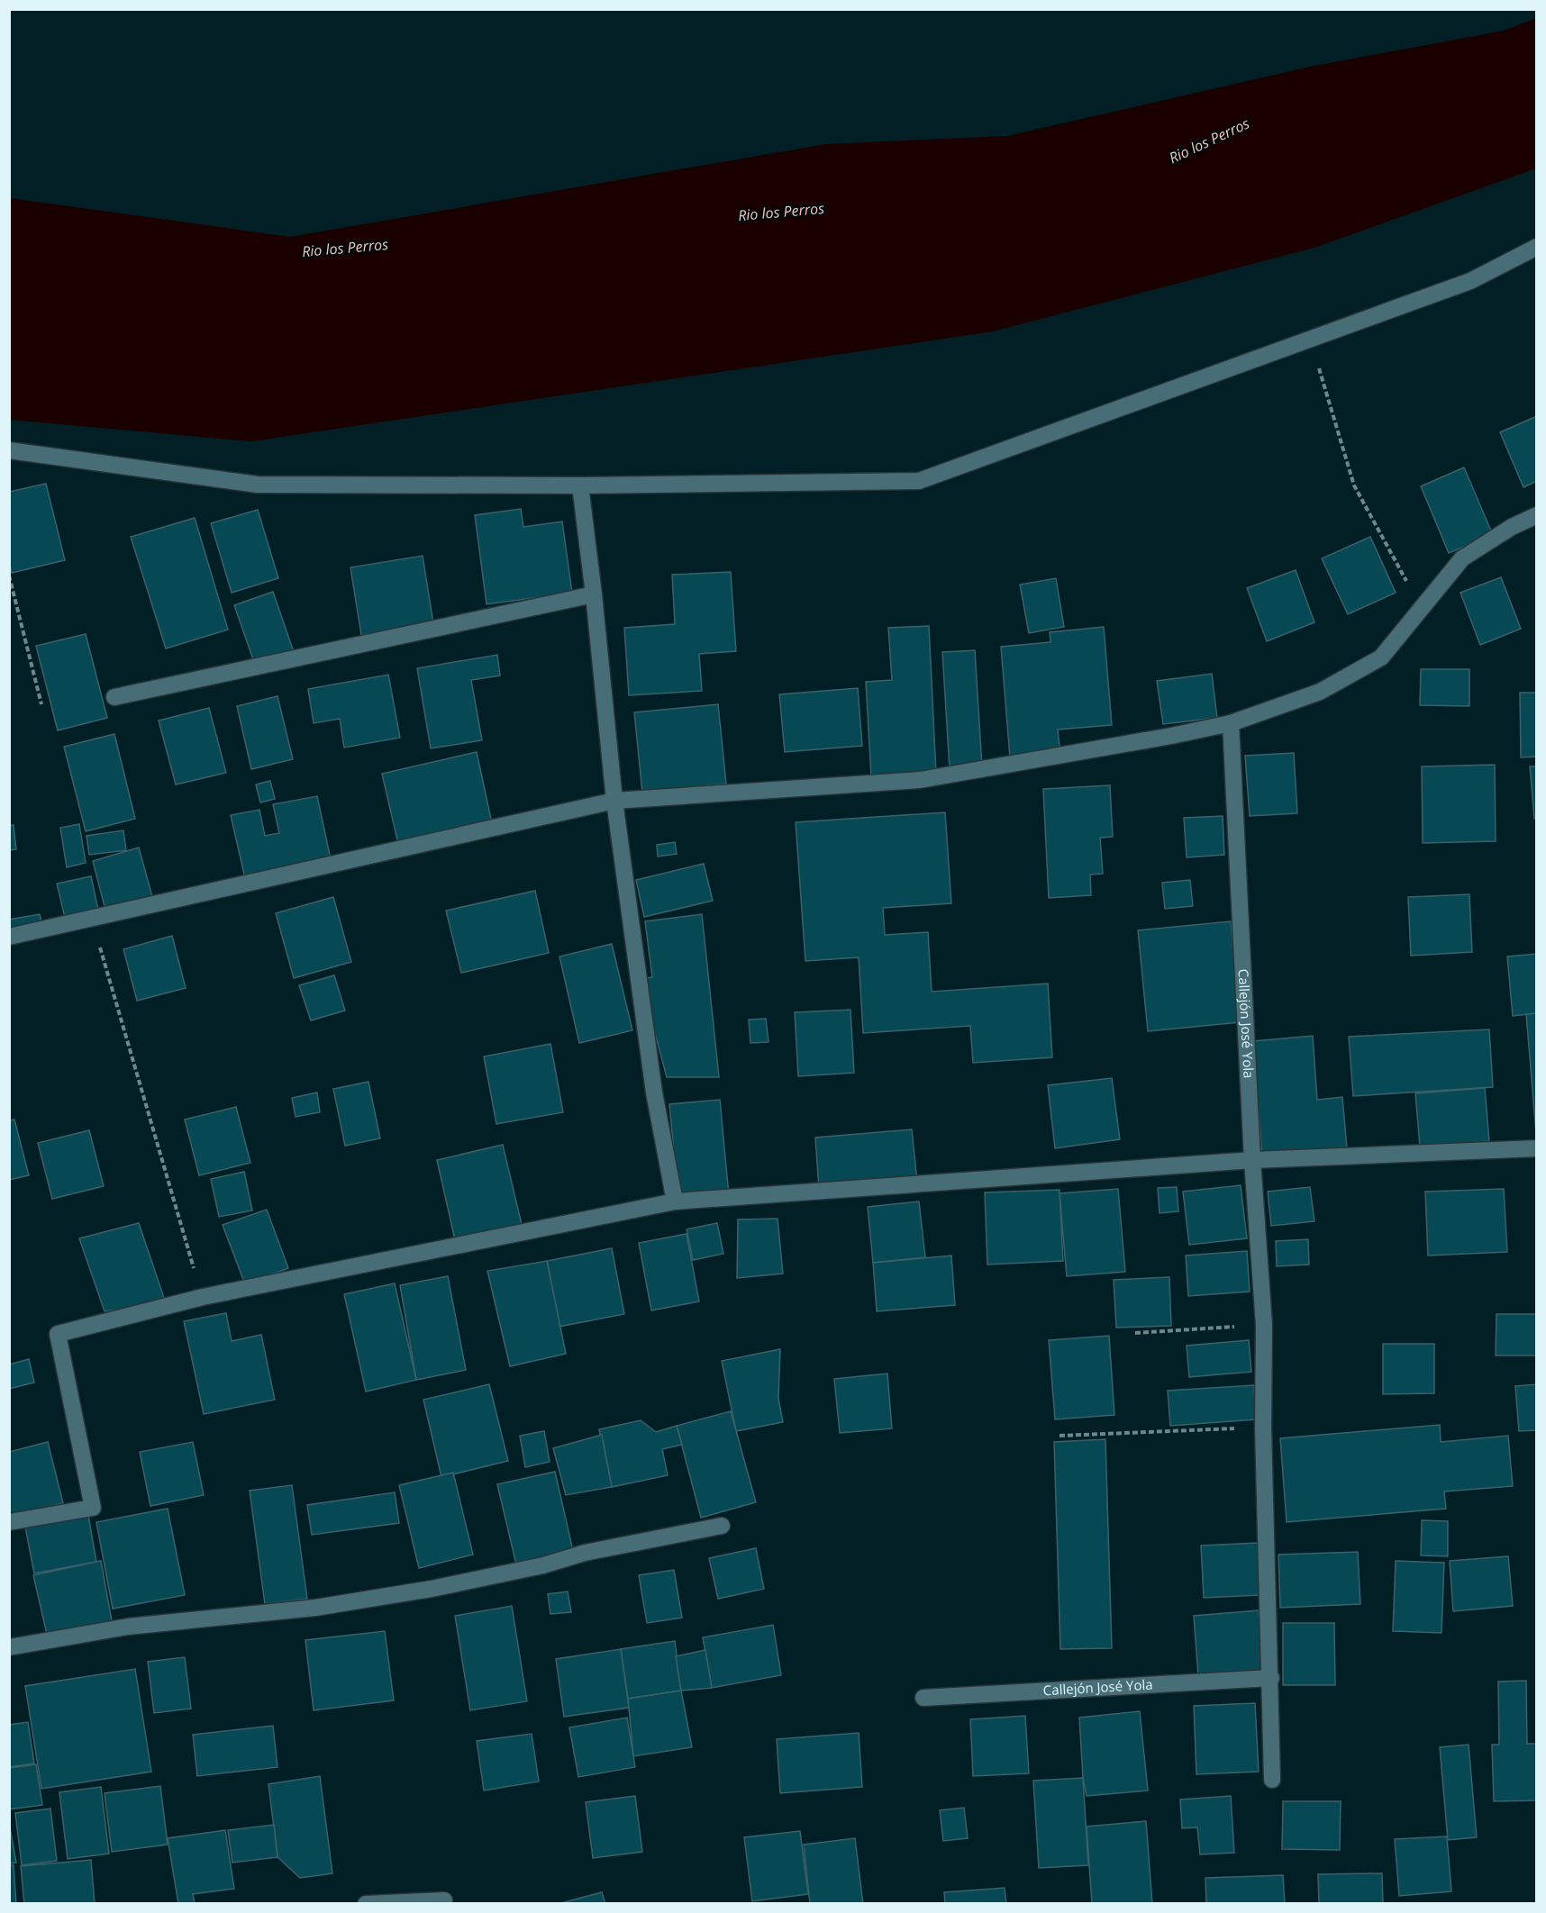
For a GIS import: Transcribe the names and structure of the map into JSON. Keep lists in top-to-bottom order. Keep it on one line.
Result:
{"streets":{"street":["Callejón José Yola"]},"water":["Rio los Perros"]}
